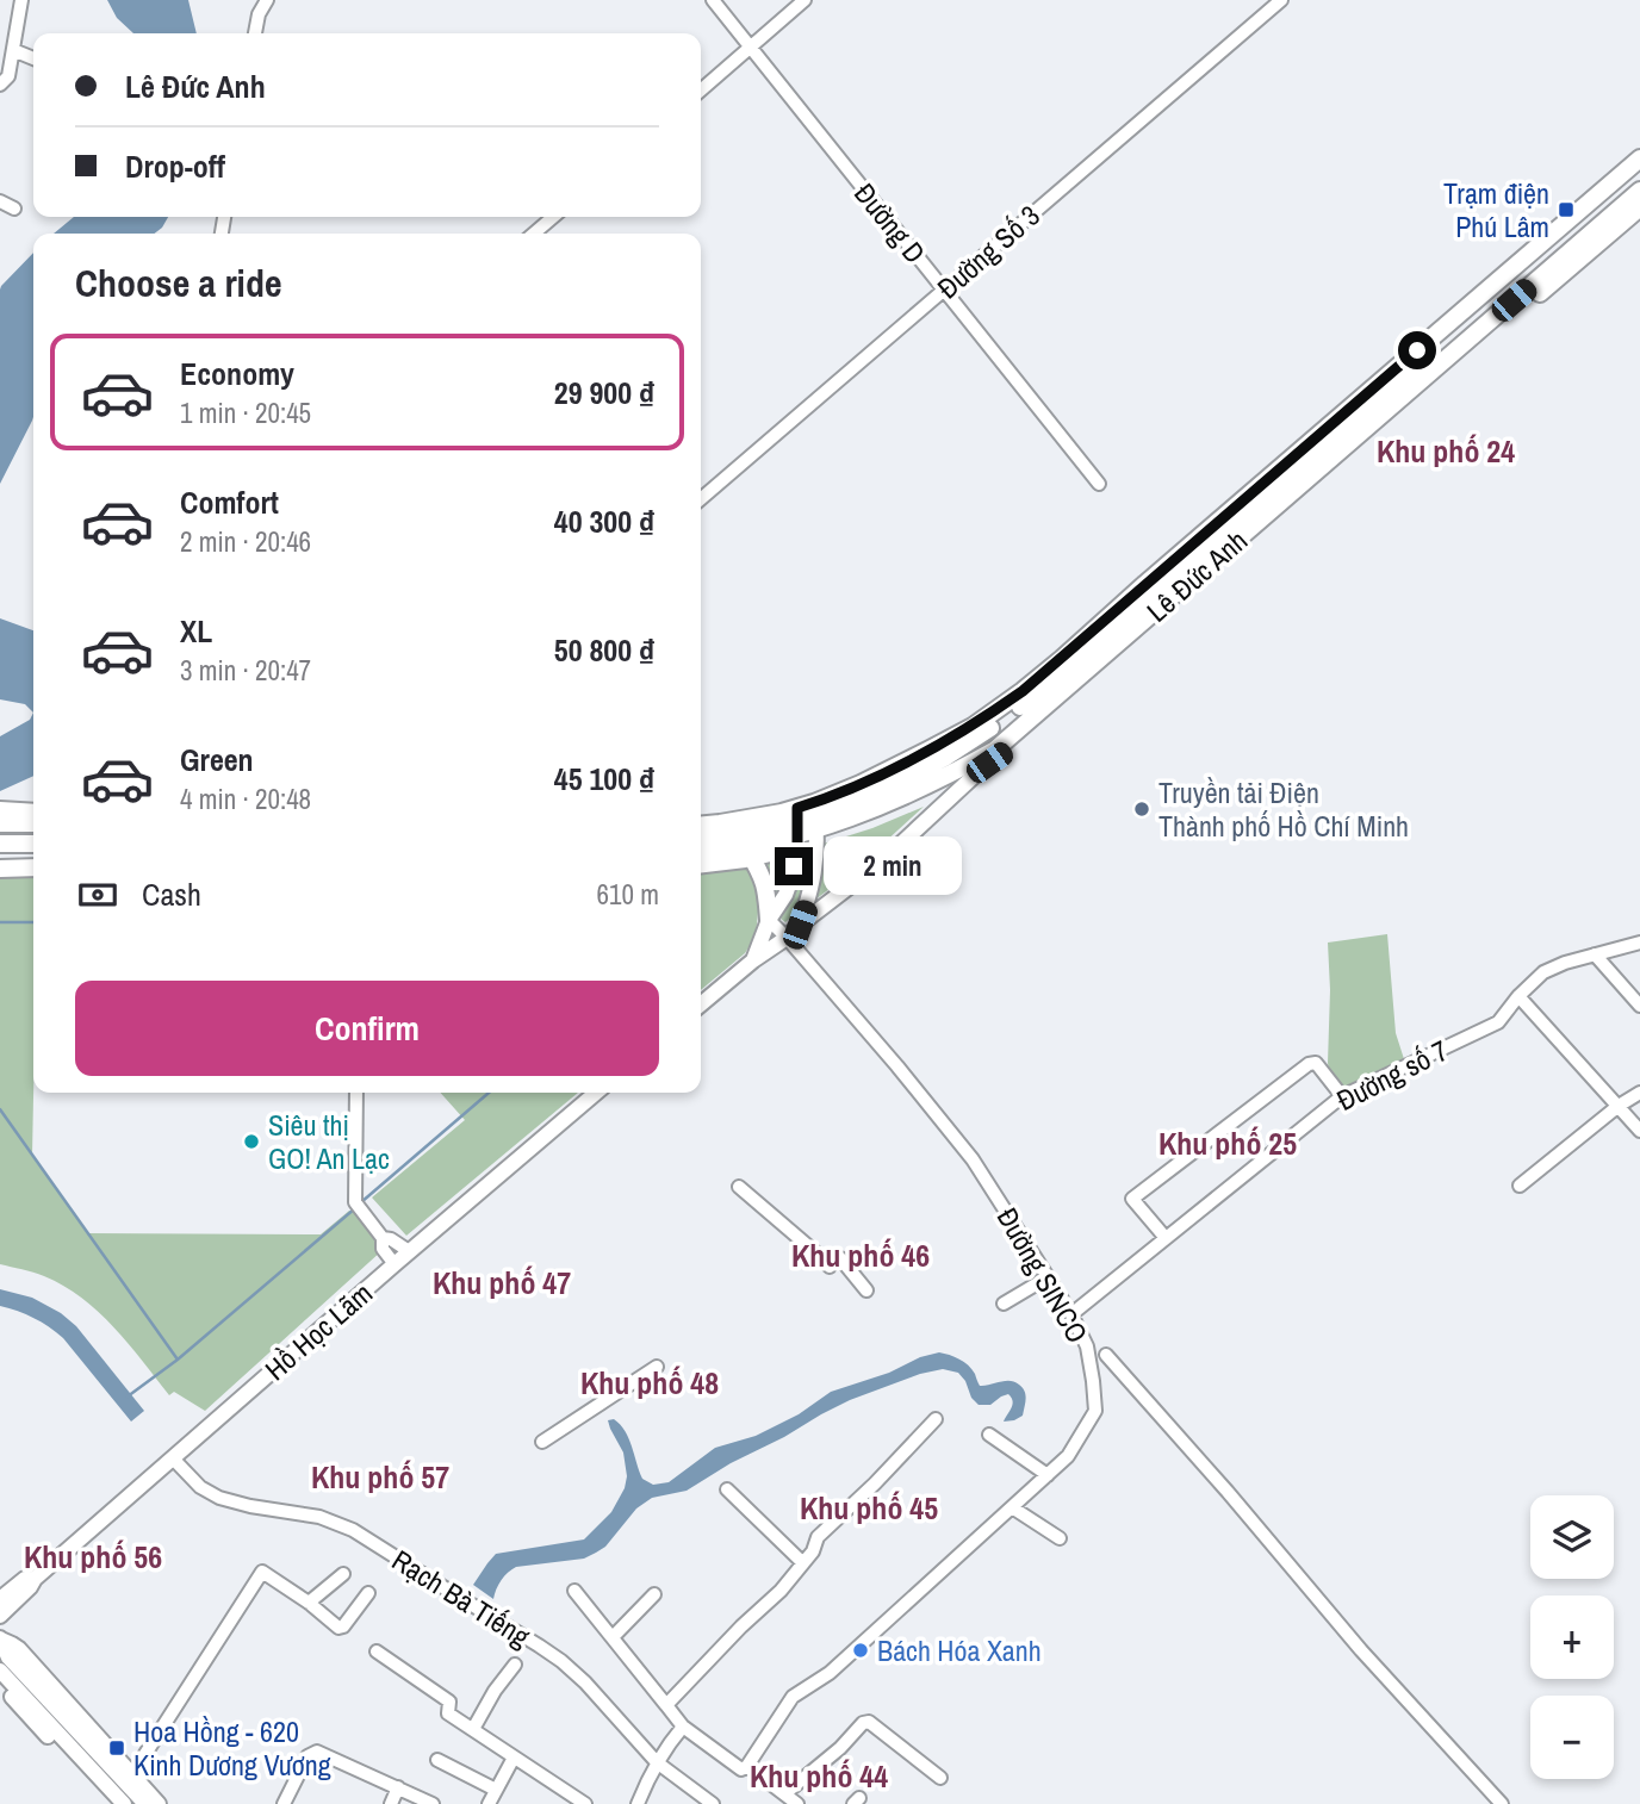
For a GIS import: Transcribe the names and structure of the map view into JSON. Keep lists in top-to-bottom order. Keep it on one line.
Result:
{"streets":{"highway":["Lê Đức Anh"],"main road":["Hồ Học Lãm"],"street":["Đường D","Đường Số 3","Đường số 7","Đường SINCO","Rạch Bà Tiếng"]},"crossings":[["Đường D","Đường Số 3"],["Đường số 7","Đường SINCO"],["Hồ Học Lãm","Rạch Bà Tiếng"]],"districts":["Khu phố 24","Khu phố 25","Khu phố 46","Khu phố 47","Khu phố 48","Khu phố 57","Khu phố 45","Khu phố 56","Khu phố 44"],"places":{"transit":["Trạm điện Phú Lâm","Hoa Hồng - 620 Kinh Dương Vương"],"other":["Truyền tải Điện Thành phố Hồ Chí Minh","Siêu thị GO! An Lạc","Bách Hóa Xanh"]},"page":{"banner":["Lê Đức Anh","Drop-off"],"heading":"Choose a ride","list":[{"name":"Economy","note":"1 min · 20:45","value":"29 900 ₫"},{"name":"Comfort","note":"2 min · 20:46","value":"40 300 ₫"},{"name":"XL","note":"3 min · 20:47","value":"50 800 ₫"},{"name":"Green","note":"4 min · 20:48","value":"45 100 ₫"}],"bubble":"2 min","pay":["Cash","610 m"],"buttons":"Confirm","map_buttons":["+","−"]}}
